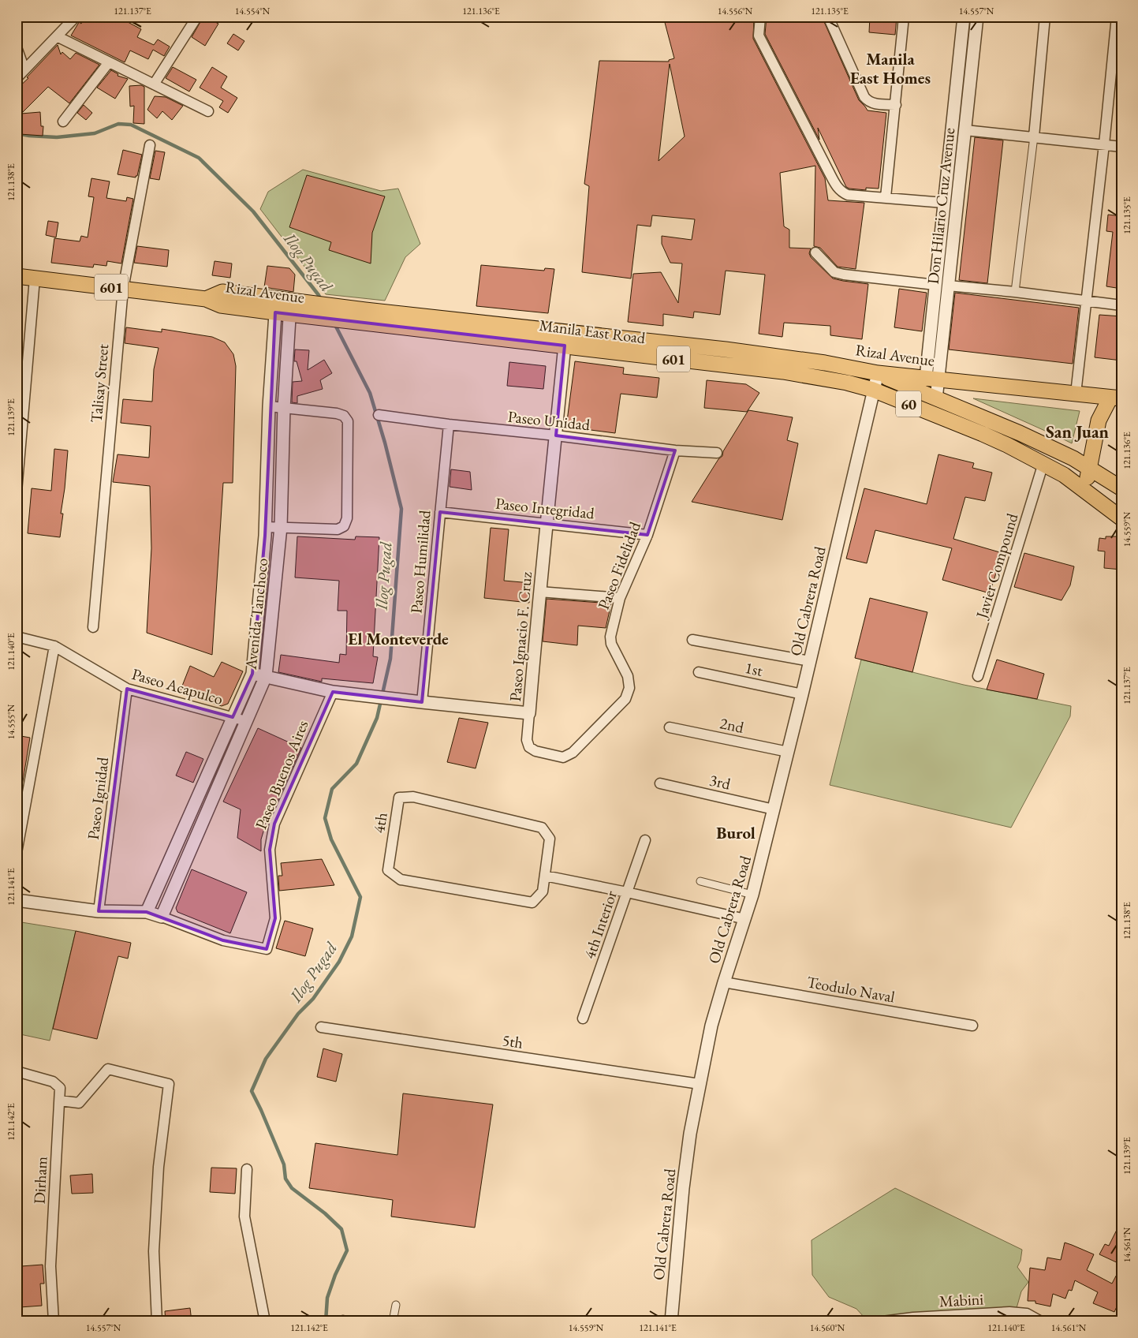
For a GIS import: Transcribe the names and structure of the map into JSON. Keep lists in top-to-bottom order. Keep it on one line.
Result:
{"streets":{"main road":["601","Rizal Avenue","Manila East Road","60"],"street":["Don Hilario Cruz Avenue","Talisay Street","Paseo Unidad","Paseo Integridad","Paseo Humilidad","Paseo Fidelidad","Javier Compound","Old Cabrera Road","Avenida Tanchoco","Paseo Ignacio F. Cruz","1st","Paseo Acapulco","2nd","Paseo Buenos Aires","3rd","Paseo Ignidad","4th","4th Interior","Teodulo Naval","5th","Dirham","Mabini"]},"crossings":[["Don Hilario Cruz Avenue","Rizal Avenue"],["Don Hilario Cruz Avenue","60"],["601","Rizal Avenue"],["601","Talisay Street"],["Rizal Avenue","Manila East Road"],["Rizal Avenue","Talisay Street"],["Rizal Avenue","60"],["Rizal Avenue","Old Cabrera Road"],["Rizal Avenue","Avenida Tanchoco"],["Manila East Road","Paseo Ignacio F. Cruz"],["60","Javier Compound"],["60","Old Cabrera Road"],["Paseo Unidad","Paseo Humilidad"],["Paseo Unidad","Paseo Fidelidad"],["Paseo Unidad","Paseo Ignacio F. Cruz"],["Paseo Integridad","Paseo Humilidad"],["Paseo Integridad","Paseo Fidelidad"],["Paseo Integridad","Paseo Ignacio F. Cruz"],["Paseo Humilidad","Paseo Ignacio F. Cruz"],["Paseo Fidelidad","Paseo Ignacio F. Cruz"],["Old Cabrera Road","1st"],["Old Cabrera Road","2nd"],["Old Cabrera Road","3rd"],["Old Cabrera Road","Teodulo Naval"],["Old Cabrera Road","5th"],["Avenida Tanchoco","Paseo Ignacio F. Cruz"],["Avenida Tanchoco","Paseo Acapulco"],["Avenida Tanchoco","Paseo Buenos Aires"],["Paseo Ignacio F. Cruz","Paseo Buenos Aires"],["Paseo Acapulco","Paseo Ignidad"]],"districts":["Manila East Homes","San Juan","El Monteverde","Burol"],"water":["Ilog Pugad"],"coordinates":["121.137°E","14.554°N","121.136°E","14.556°N","121.135°E","14.557°N","121.138°E","121.139°E","14.559°N","121.140°E","14.555°N","121.141°E","121.142°E","14.561°N","14.560°N"]}
